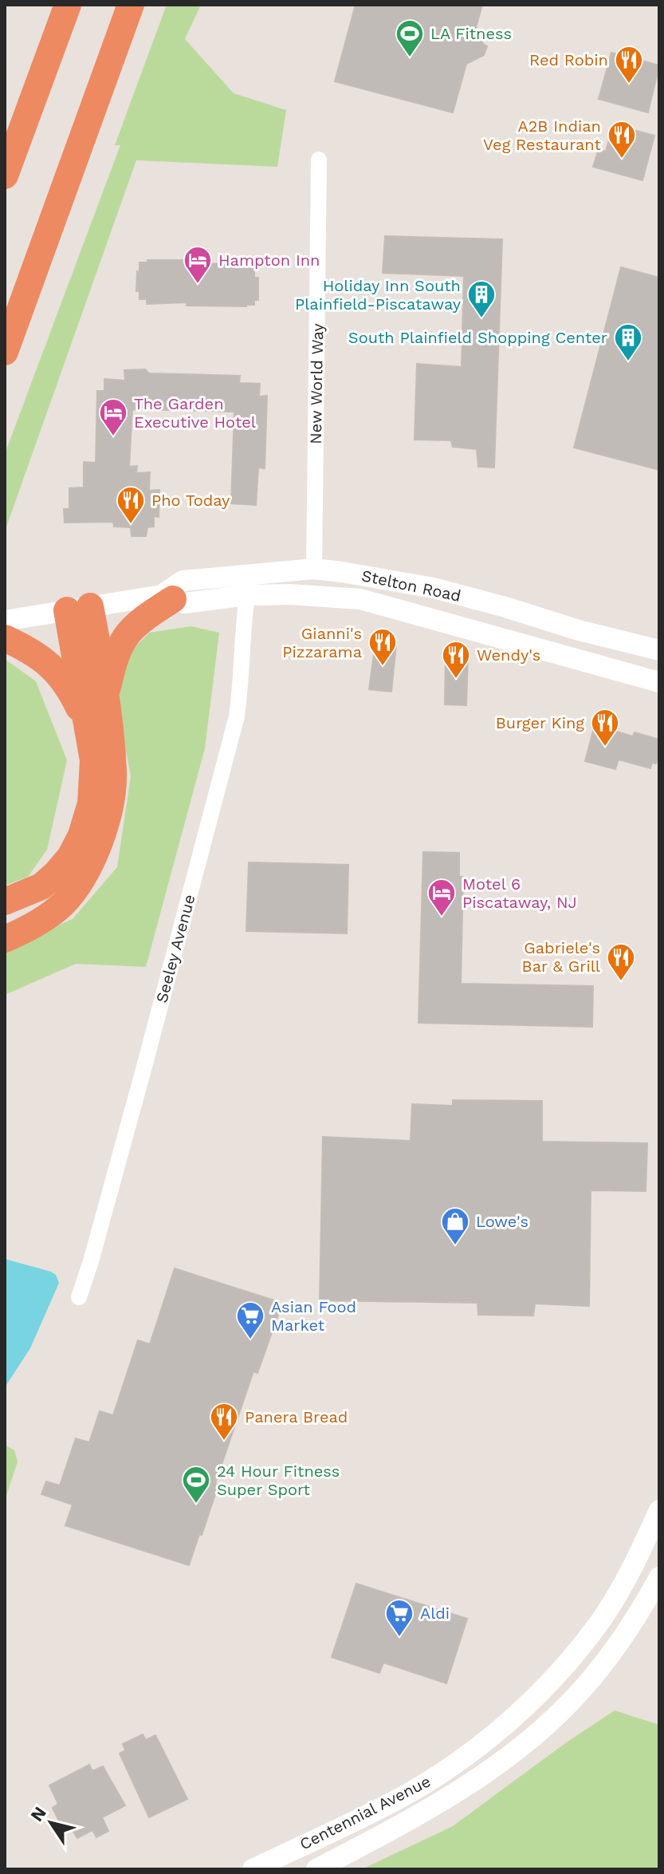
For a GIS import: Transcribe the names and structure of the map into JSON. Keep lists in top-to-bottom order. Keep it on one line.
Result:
{"streets":{"main road":["Stelton Road","Centennial Avenue"],"street":["New World Way","Seeley Avenue"]},"crossings":[["New World Way","Stelton Road"],["Stelton Road","Seeley Avenue"]],"places":{"sports":["LA Fitness","24 Hour Fitness Super Sport"],"restaurant":["Red Robin","A2B Indian Veg Restaurant","Pho Today","Gianni's Pizzarama","Wendy's","Burger King","Gabriele's Bar & Grill","Panera Bread"],"hotel":["Hampton Inn","The Garden Executive Hotel","Motel 6 Piscataway, NJ"],"building":["Holiday Inn South Plainfield-Piscataway","South Plainfield Shopping Center"],"shop":["Lowe's"],"supermarket":["Asian Food Market","Aldi"]},"north":"top left"}
